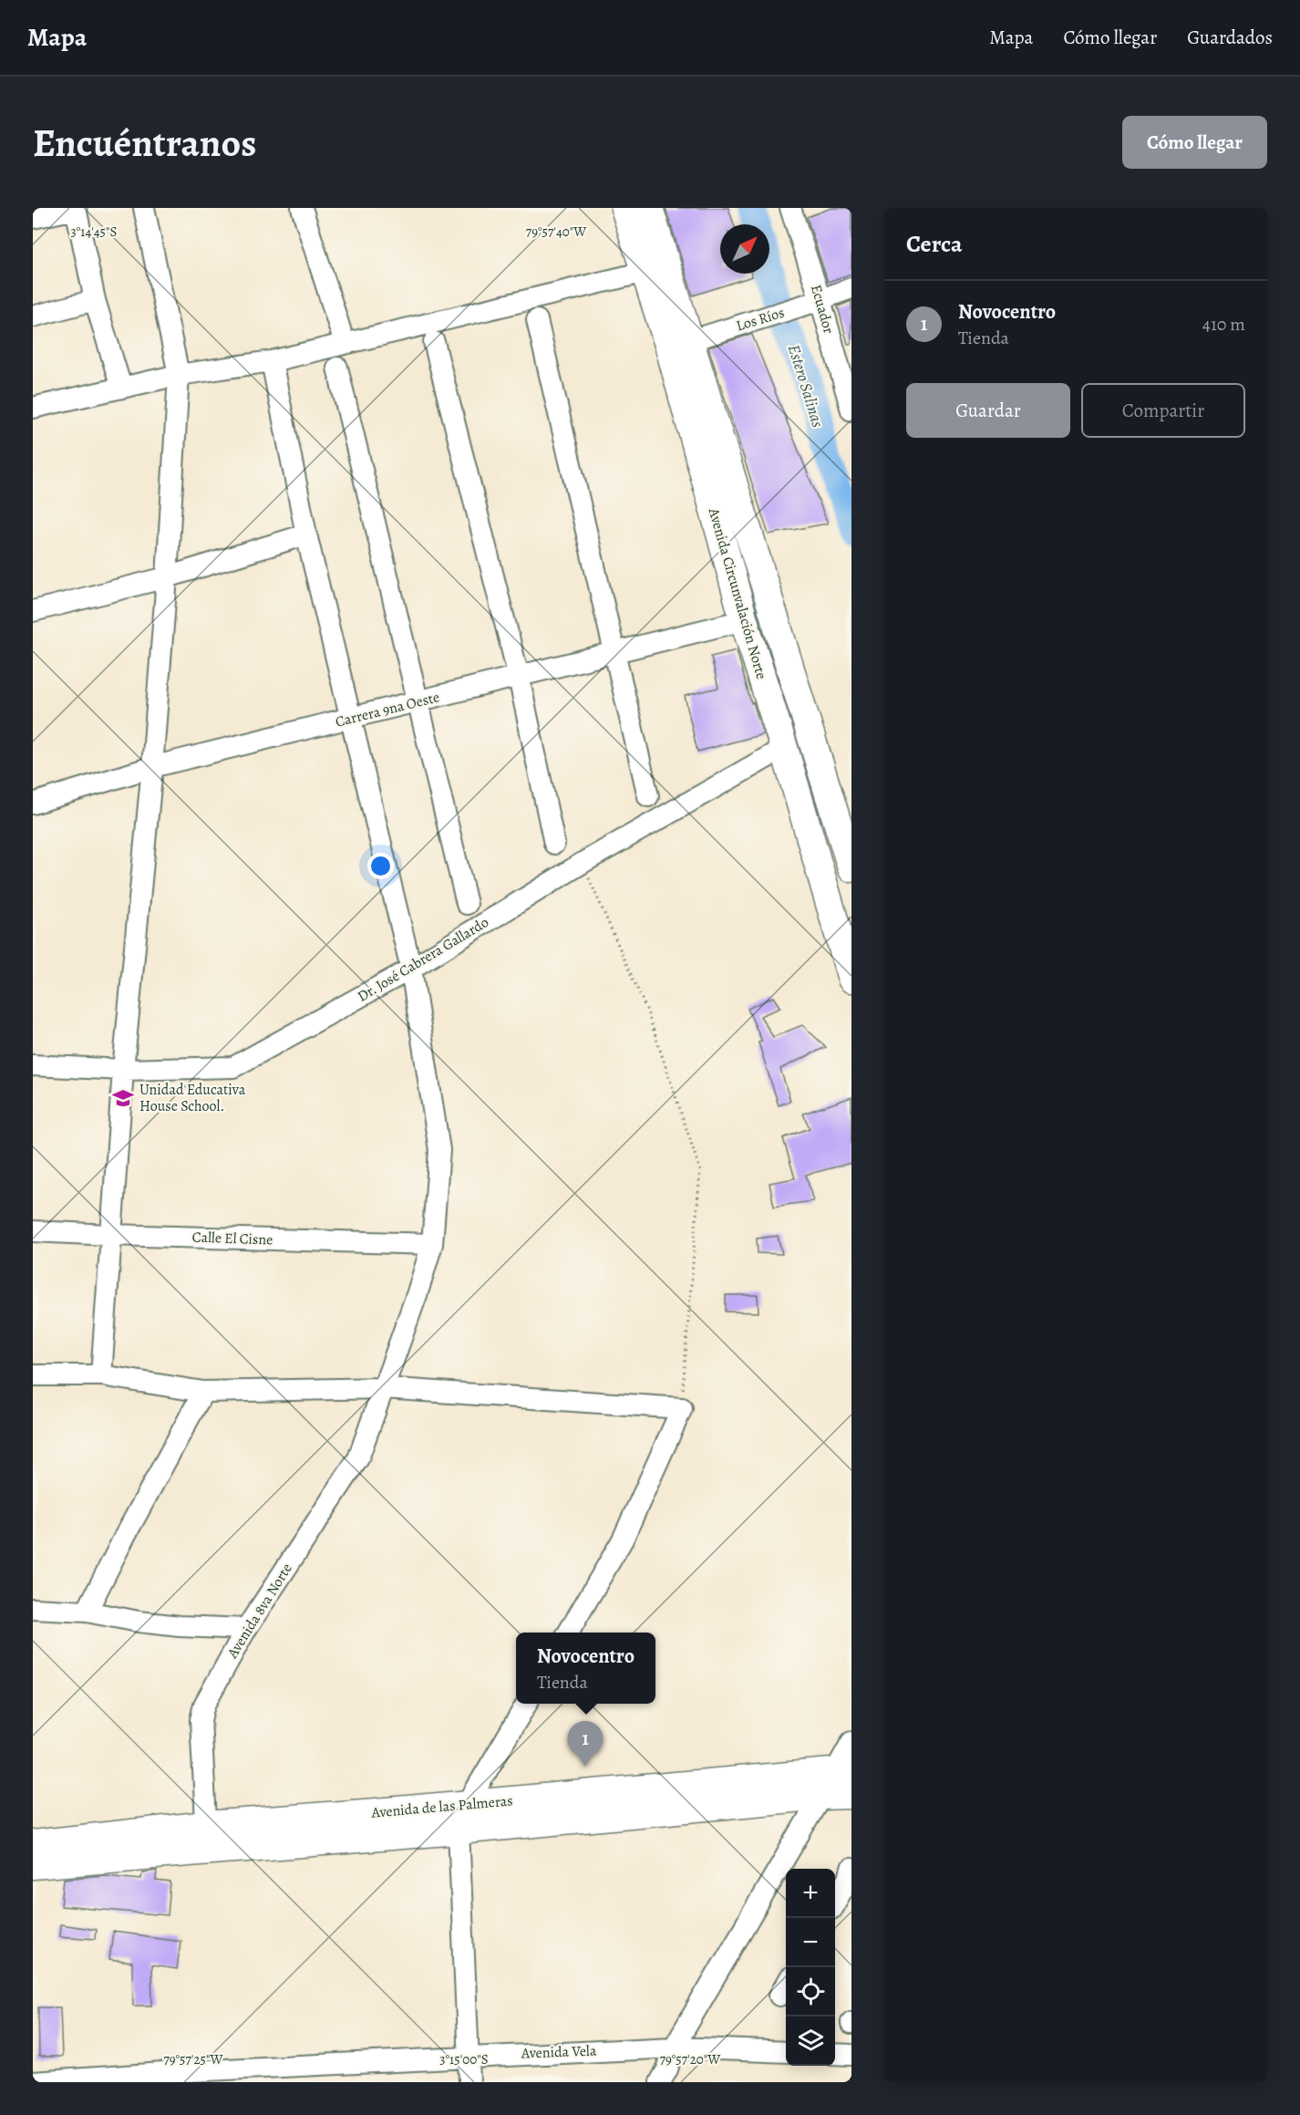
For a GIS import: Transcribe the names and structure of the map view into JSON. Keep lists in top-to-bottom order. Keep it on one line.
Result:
{"streets":{"main road":["Avenida Circunvalación Norte","Avenida de las Palmeras"],"street":["Ecuador","Los Ríos","Carrera 9na Oeste","Dr. José Cabrera Gallardo","Calle El Cisne","Avenida 8va Norte","Avenida Vela"]},"crossings":[["Ecuador","Los Ríos"],["Los Ríos","Avenida Circunvalación Norte"],["Avenida Circunvalación Norte","Carrera 9na Oeste"],["Avenida Circunvalación Norte","Dr. José Cabrera Gallardo"],["Carrera 9na Oeste","Avenida 8va Norte"],["Dr. José Cabrera Gallardo","Avenida 8va Norte"],["Calle El Cisne","Avenida 8va Norte"],["Avenida 8va Norte","Avenida de las Palmeras"]],"water":["Estero Salinas"],"places":{"school or university":["Unidad Educativa House School."]},"north":"top right","page":{"header":"Mapa","nav":["Mapa","Cómo llegar","Guardados"],"buttons":["Cómo llegar",["Guardar","Compartir"]],"title":"Encuéntranos","heading":"Cerca","list":[{"mark":"1","name":"Novocentro","note":"Tienda","value":"410 m"}],"popup":["Novocentro","Tienda"],"pins":"1","map_buttons":["+","−"]},"coordinates":["3°14'45\"S","79°57'40\"W","79°57'25\"W","3°15'00\"S","79°57'20\"W"]}
